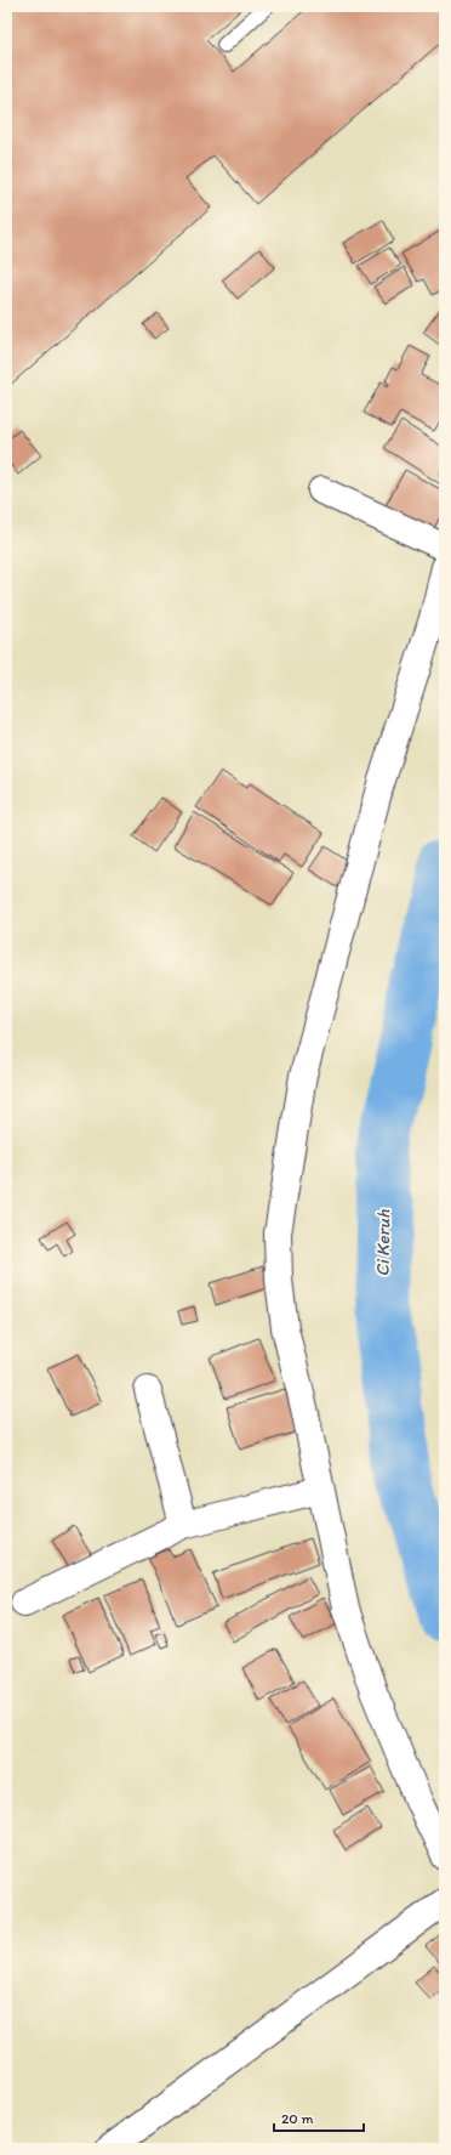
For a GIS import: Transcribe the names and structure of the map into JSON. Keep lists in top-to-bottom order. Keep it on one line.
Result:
{"water":["Ci Keruh"],"scale_bar":"20 m"}
